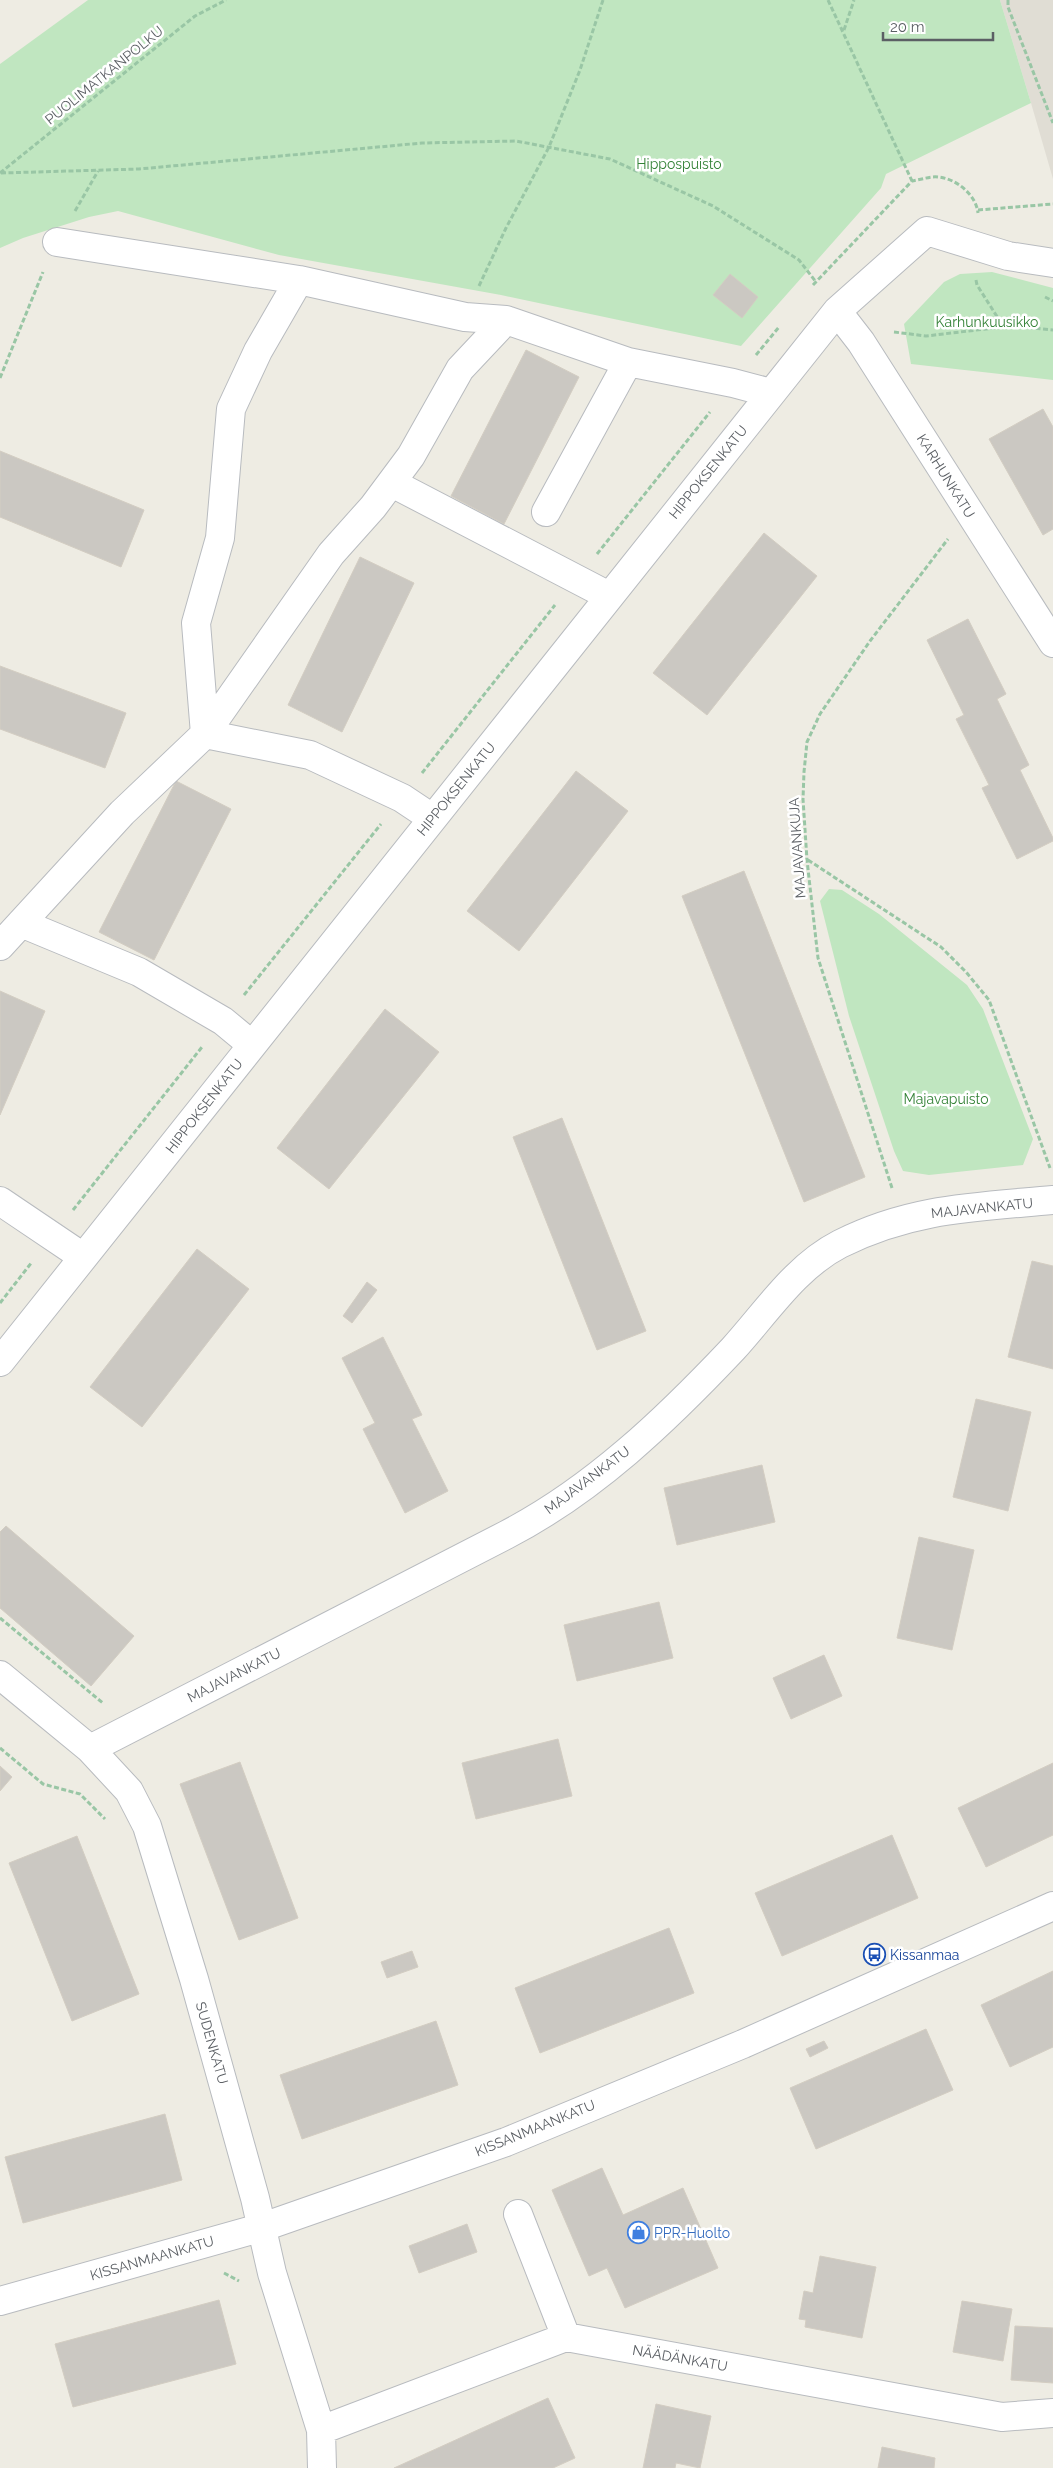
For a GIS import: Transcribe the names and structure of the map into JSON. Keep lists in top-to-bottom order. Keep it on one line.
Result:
{"streets":{"street":["HIPPOKSENKATU","KARHUNKATU","MAJAVANKATU","SUDENKATU","KISSANMAANKATU","NÄÄDÄNKATU"],"path":["PUOLIMATKANPOLKU","MAJAVANKUJA"]},"crossings":[["HIPPOKSENKATU","KARHUNKATU"],["KARHUNKATU","MAJAVANKUJA"],["MAJAVANKUJA","MAJAVANKATU"],["MAJAVANKATU","SUDENKATU"],["SUDENKATU","KISSANMAANKATU"]],"parks":["Hippospuisto","Karhunkuusikko","Majavapuisto"],"places":{"bus stop":["Kissanmaa"],"shop":["PPR-Huolto"]},"scale_bar":"20 m"}
